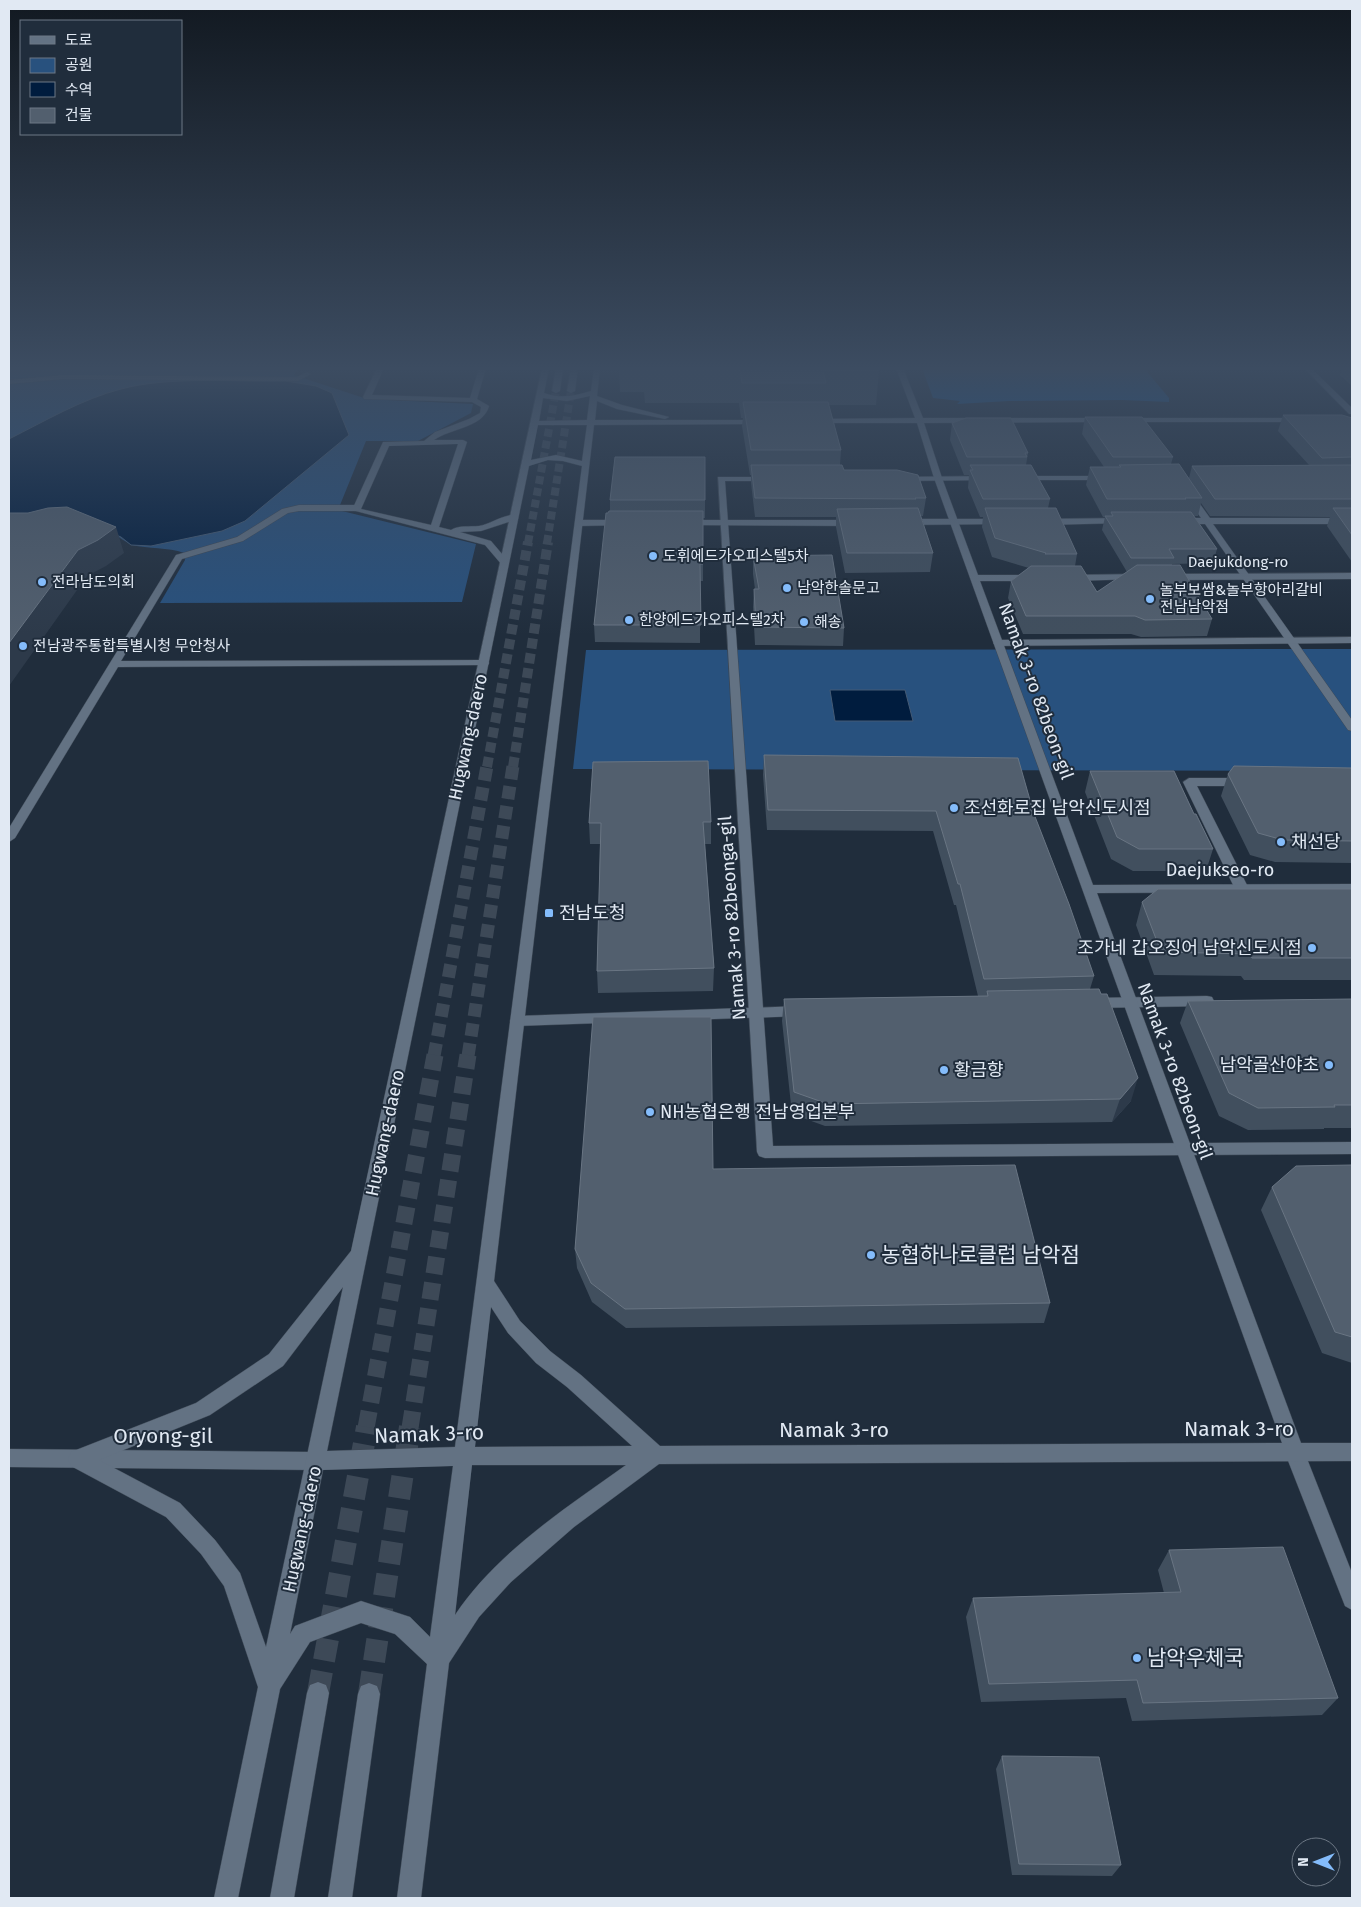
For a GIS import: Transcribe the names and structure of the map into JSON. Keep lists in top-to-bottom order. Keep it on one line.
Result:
{"streets":{"street":["Daejukdong-ro","Namak 3-ro 82beon-gil","Hugwang-daero","Daejukseo-ro","Namak 3-ro 82beonga-gil","Namak 3-ro","Oryong-gil"]},"crossings":[["Namak 3-ro 82beon-gil","Daejukseo-ro"],["Namak 3-ro 82beon-gil","Namak 3-ro 82beonga-gil"],["Namak 3-ro 82beon-gil","Namak 3-ro"],["Hugwang-daero","Namak 3-ro"],["Hugwang-daero","Oryong-gil"],["Namak 3-ro","Oryong-gil"]],"places":{"other":["도휘에드가오피스텔5차","전라남도의회","남악한솔문고","놀부보쌈&놀부항아리갈비 전남남악점","한양에드가오피스텔2차","해송","전남광주통합특별시청 무안청사","조선화로집 남악신도시점","채선당","조가네 갑오징어 남악신도시점","남악골산야초","황금향","NH농협은행 전남영업본부","농협하나로클럽 남악점","남악우체국"],"transit":["전남도청"]},"legend":["도로","공원","수역","건물"],"north":"left"}
